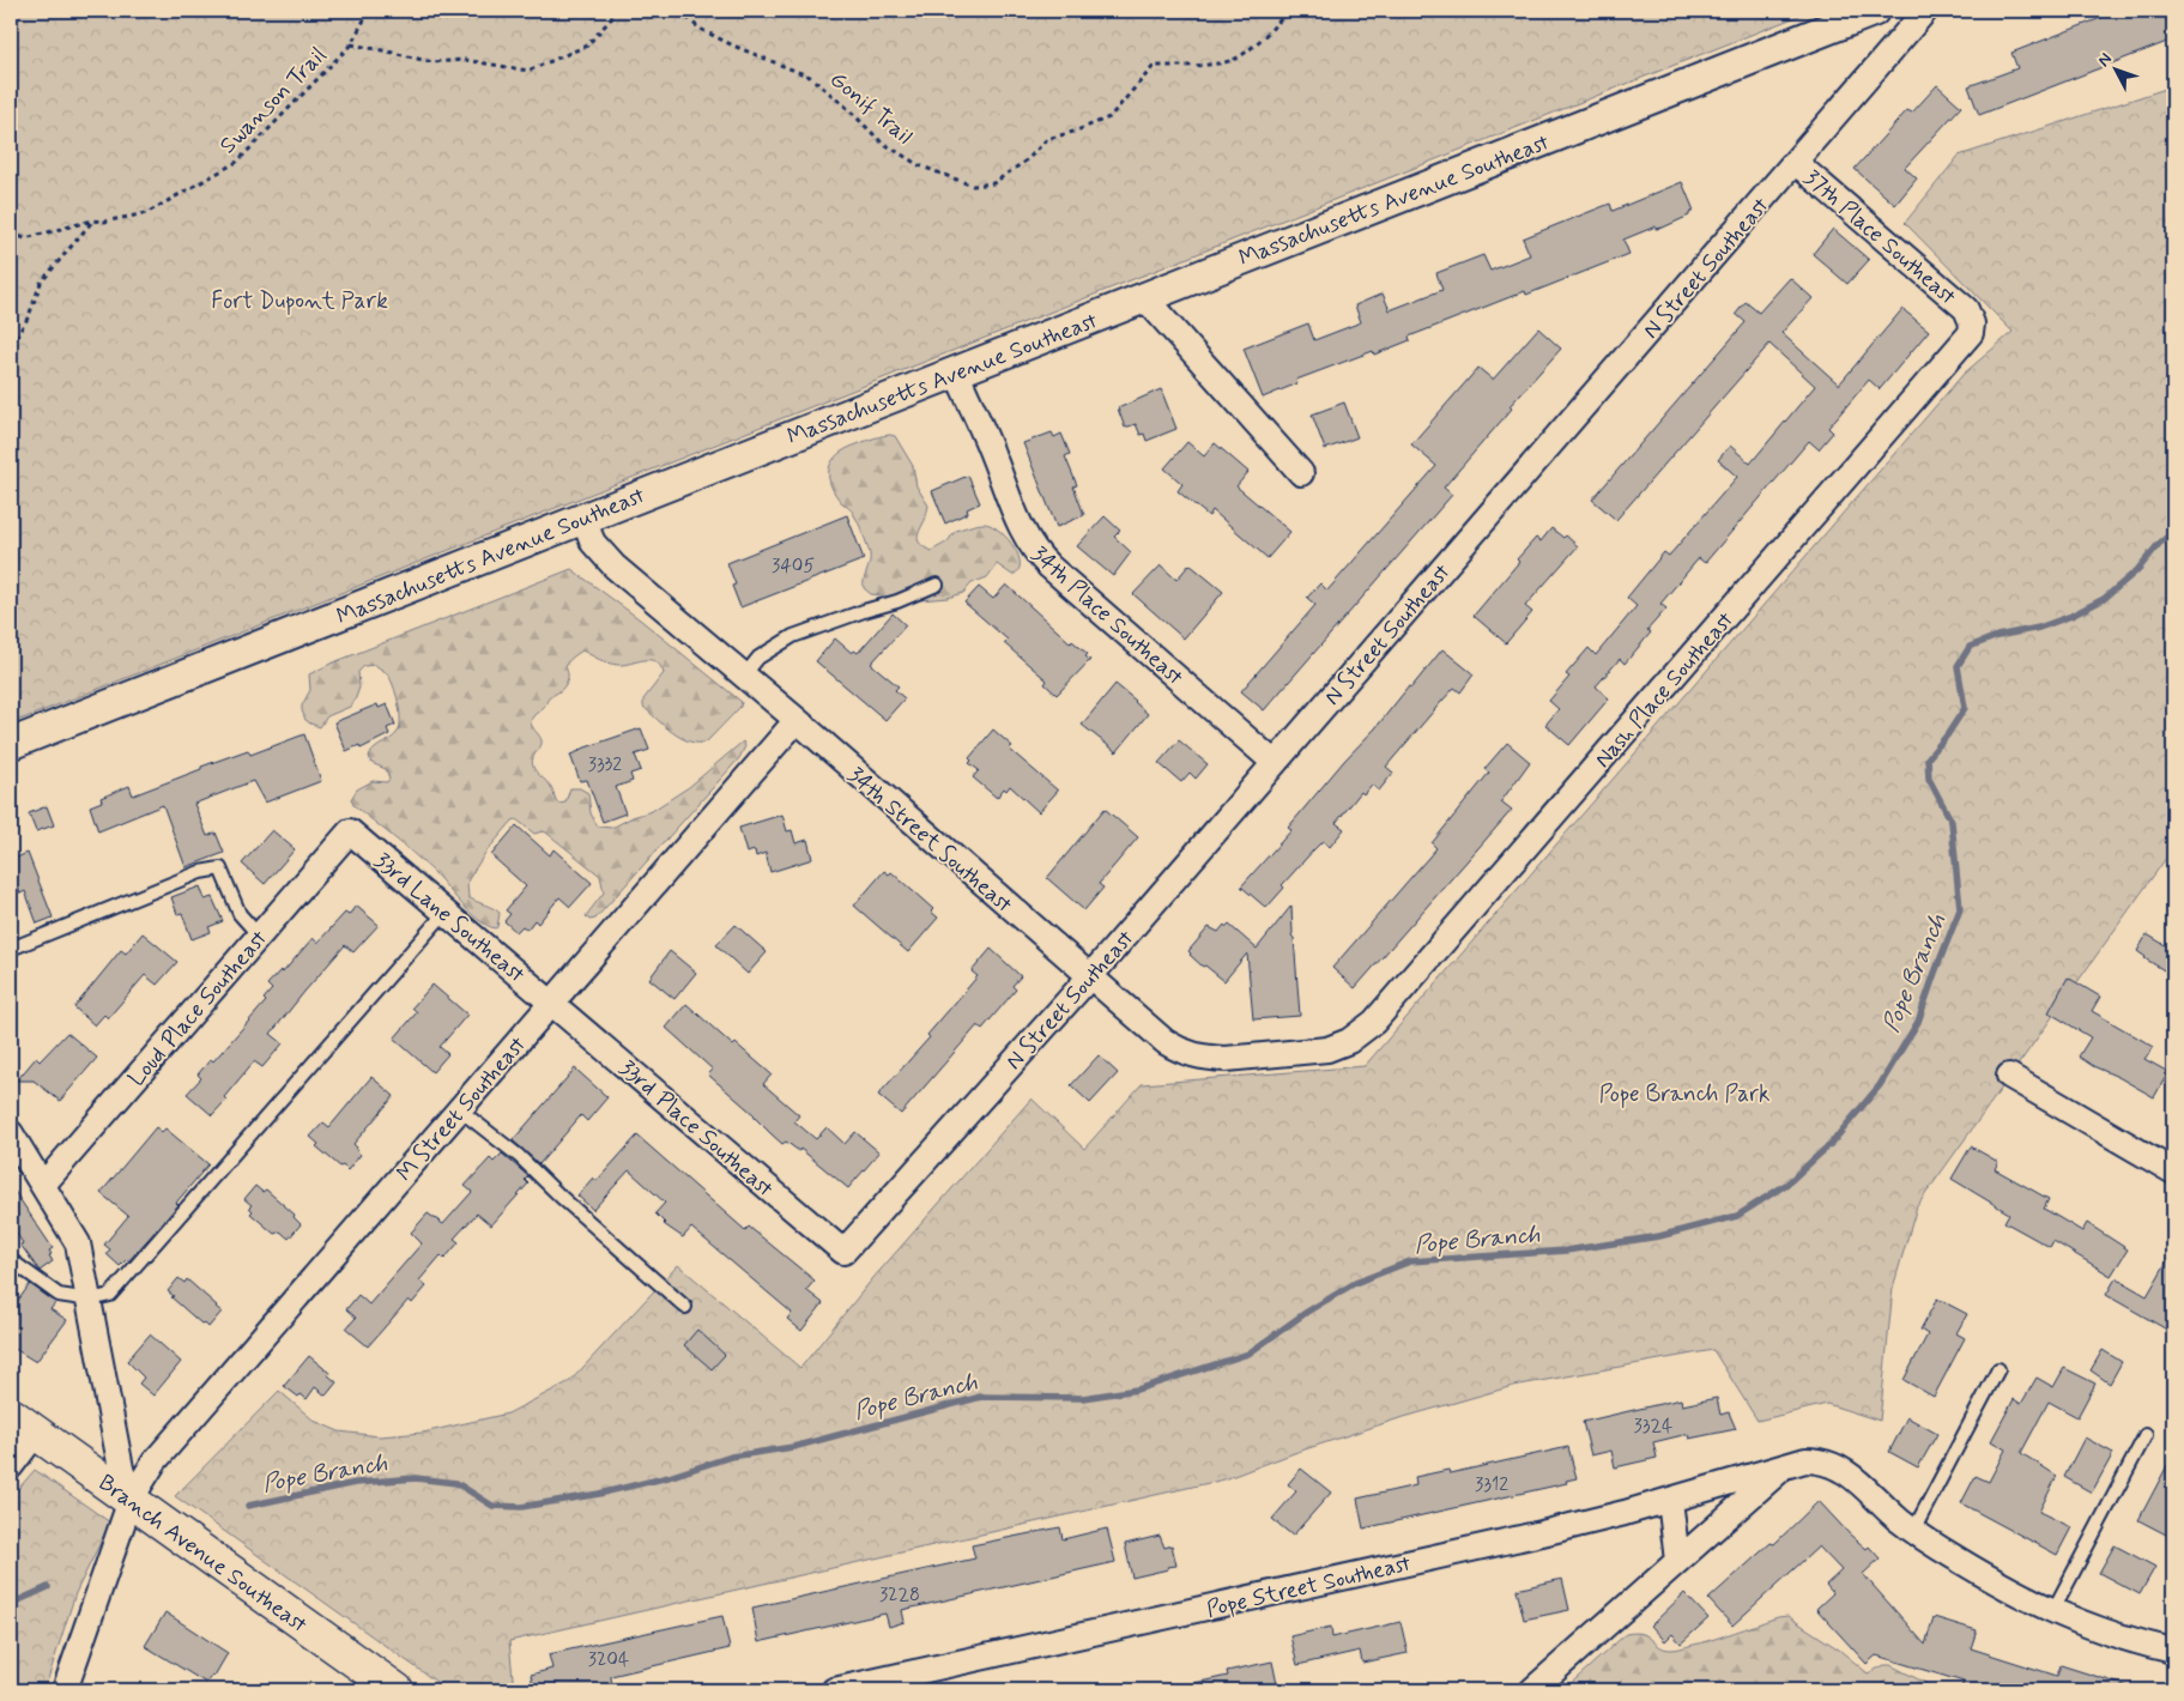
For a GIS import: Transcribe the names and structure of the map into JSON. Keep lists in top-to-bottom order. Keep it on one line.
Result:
{"streets":{"main road":["Branch Avenue Southeast"],"street":["Massachusetts Avenue Southeast","37th Place Southeast","N Street Southeast","34th Place Southeast","Nash Place Southeast","34th Street Southeast","33rd Lane Southeast","Loud Place Southeast","M Street Southeast","33rd Place Southeast","Pope Street Southeast"],"path":["Swanson Trail","Gonif Trail"]},"crossings":[["Massachusetts Avenue Southeast","34th Place Southeast"],["Massachusetts Avenue Southeast","34th Street Southeast"],["37th Place Southeast","N Street Southeast"],["37th Place Southeast","Nash Place Southeast"],["N Street Southeast","34th Place Southeast"],["N Street Southeast","34th Street Southeast"],["N Street Southeast","33rd Place Southeast"],["Nash Place Southeast","34th Street Southeast"],["34th Street Southeast","M Street Southeast"],["33rd Lane Southeast","Loud Place Southeast"],["33rd Lane Southeast","M Street Southeast"],["33rd Lane Southeast","33rd Place Southeast"],["M Street Southeast","33rd Place Southeast"],["M Street Southeast","Branch Avenue Southeast"]],"water":["Pope Branch"],"parks":["Fort Dupont Park","Pope Branch Park"],"house_numbers":["3405","3332","3324","3312","3228","3204"],"north":"top left"}
